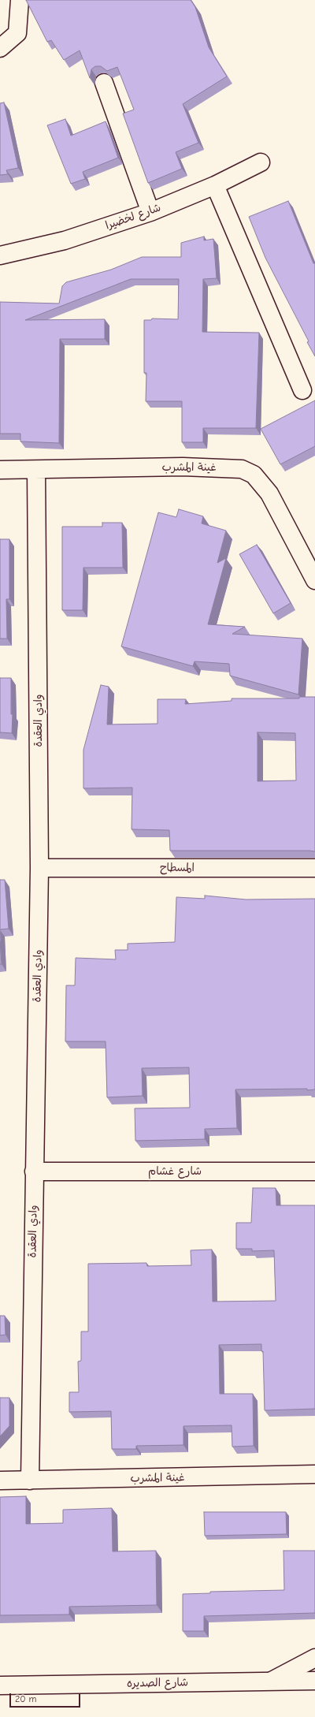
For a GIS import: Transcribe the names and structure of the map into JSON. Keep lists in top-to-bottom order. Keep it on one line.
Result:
{"streets":{"street":["شارع لخضيرا","غينة المشرب","وادي العقدة","المسطاح","شارع غشام","شارع الصديره"]},"crossings":[["غينة المشرب","وادي العقدة"],["وادي العقدة","المسطاح"],["وادي العقدة","شارع غشام"]],"scale_bar":"20 m"}
